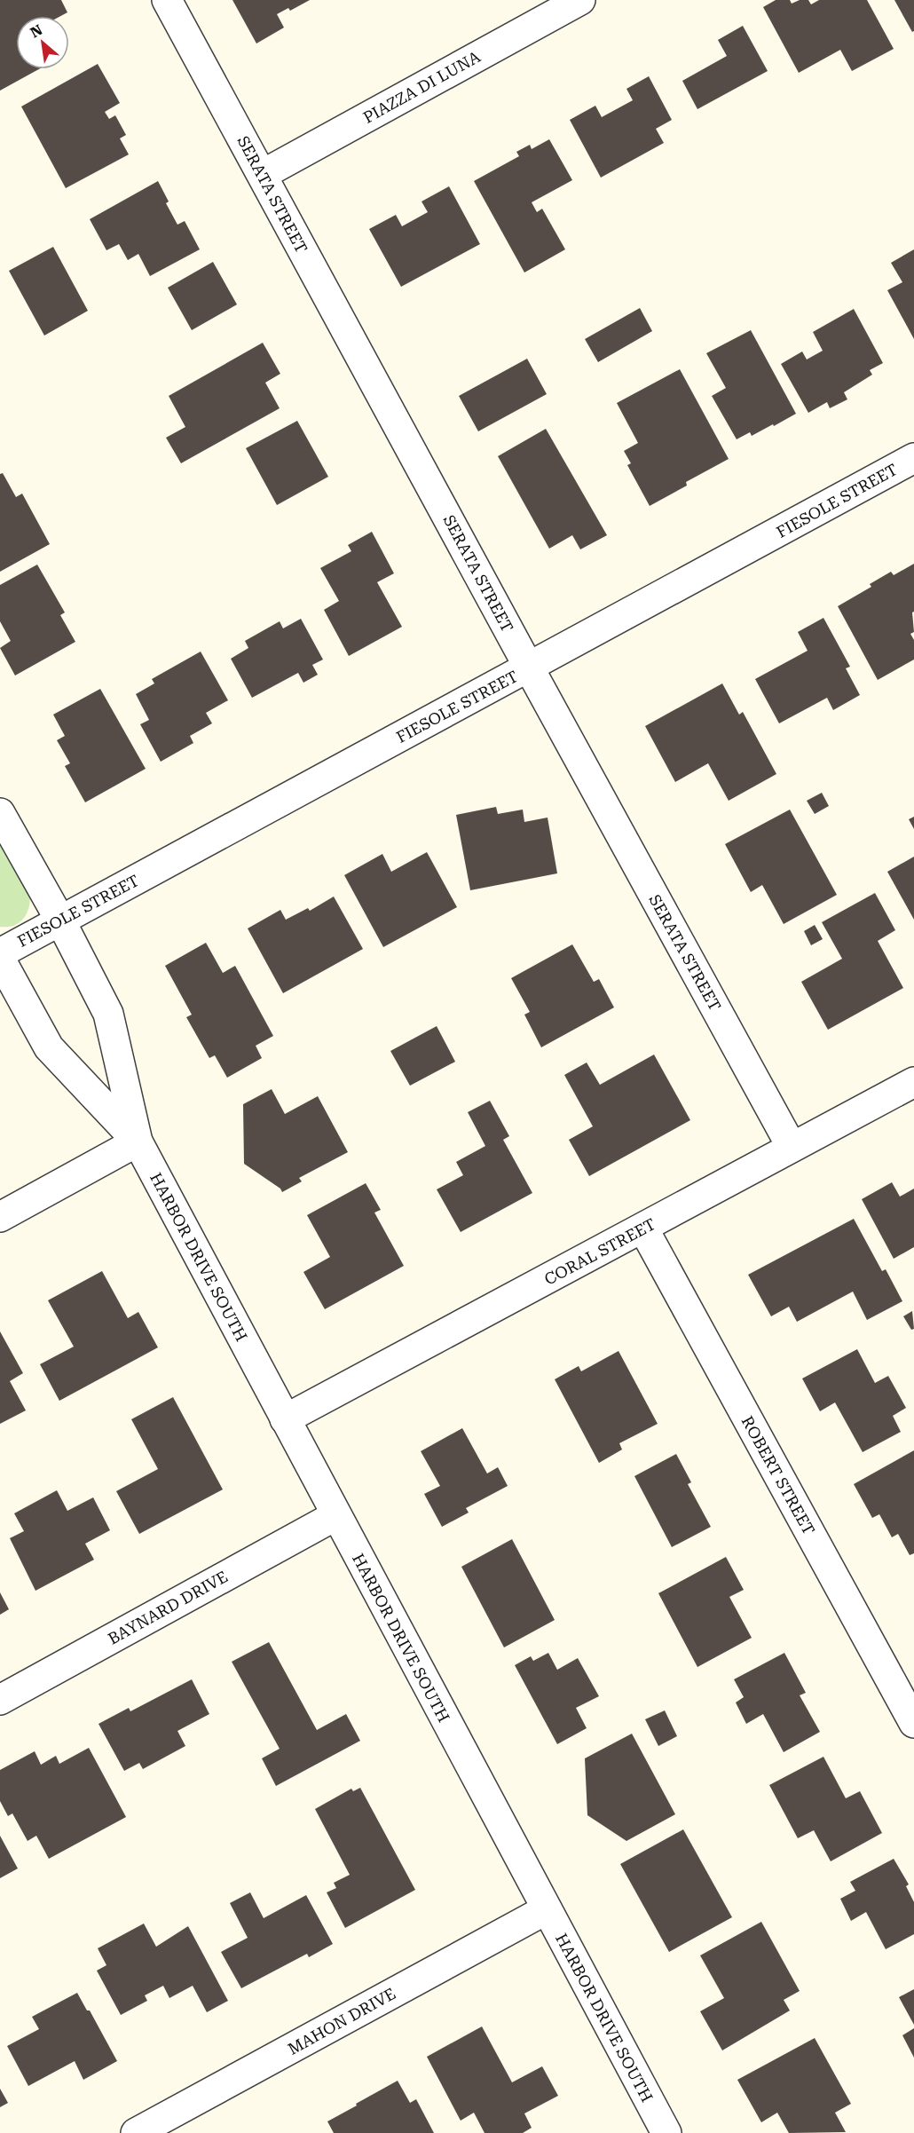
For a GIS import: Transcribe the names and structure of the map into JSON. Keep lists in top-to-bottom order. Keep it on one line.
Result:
{"streets":{"street":["PIAZZA DI LUNA","SERATA STREET","FIESOLE STREET","CORAL STREET","HARBOR DRIVE SOUTH","ROBERT STREET","BAYNARD DRIVE","MAHON DRIVE"]},"crossings":[["PIAZZA DI LUNA","SERATA STREET"],["SERATA STREET","FIESOLE STREET"],["SERATA STREET","CORAL STREET"],["FIESOLE STREET","HARBOR DRIVE SOUTH"],["CORAL STREET","HARBOR DRIVE SOUTH"],["CORAL STREET","ROBERT STREET"],["HARBOR DRIVE SOUTH","BAYNARD DRIVE"],["HARBOR DRIVE SOUTH","MAHON DRIVE"]],"north":"top left"}
